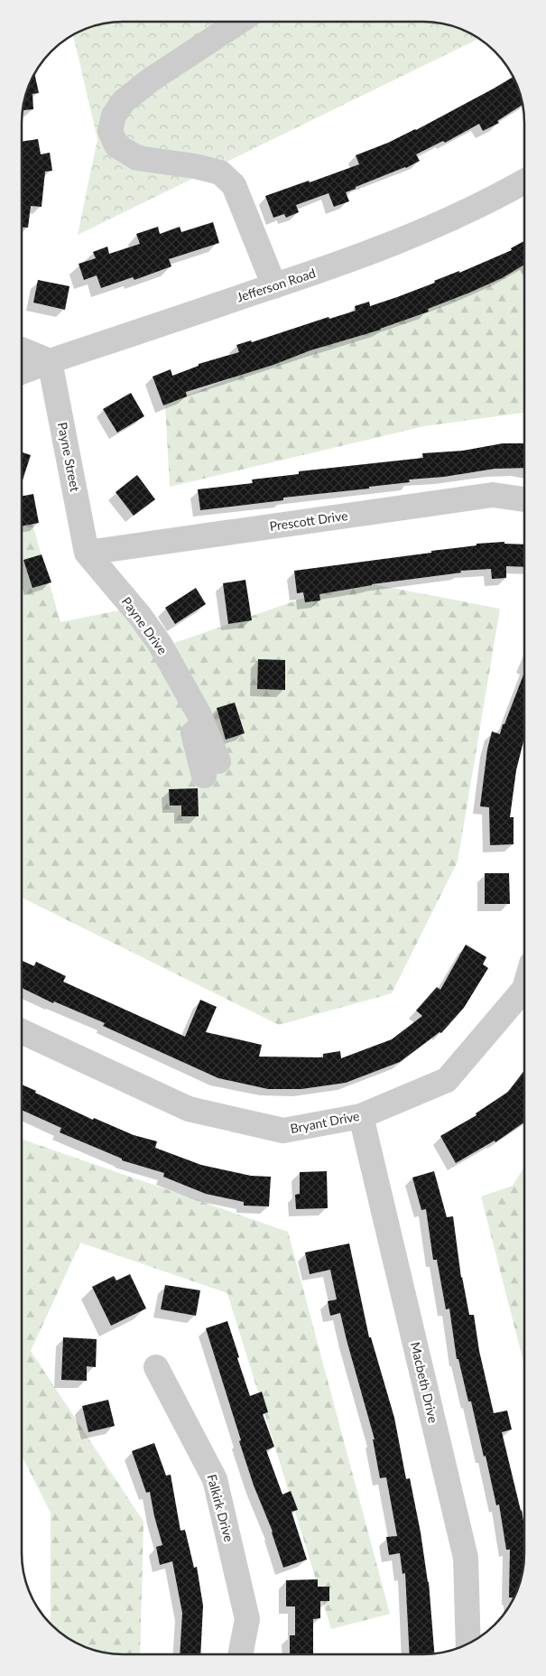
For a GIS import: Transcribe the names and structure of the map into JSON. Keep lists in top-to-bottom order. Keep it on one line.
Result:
{"streets":{"street":["Jefferson Road","Payne Street","Prescott Drive","Payne Drive","Bryant Drive","Macbeth Drive","Falkirk Drive"]},"crossings":[["Jefferson Road","Payne Street"],["Payne Street","Prescott Drive"],["Payne Street","Payne Drive"],["Prescott Drive","Payne Drive"],["Bryant Drive","Macbeth Drive"]]}
